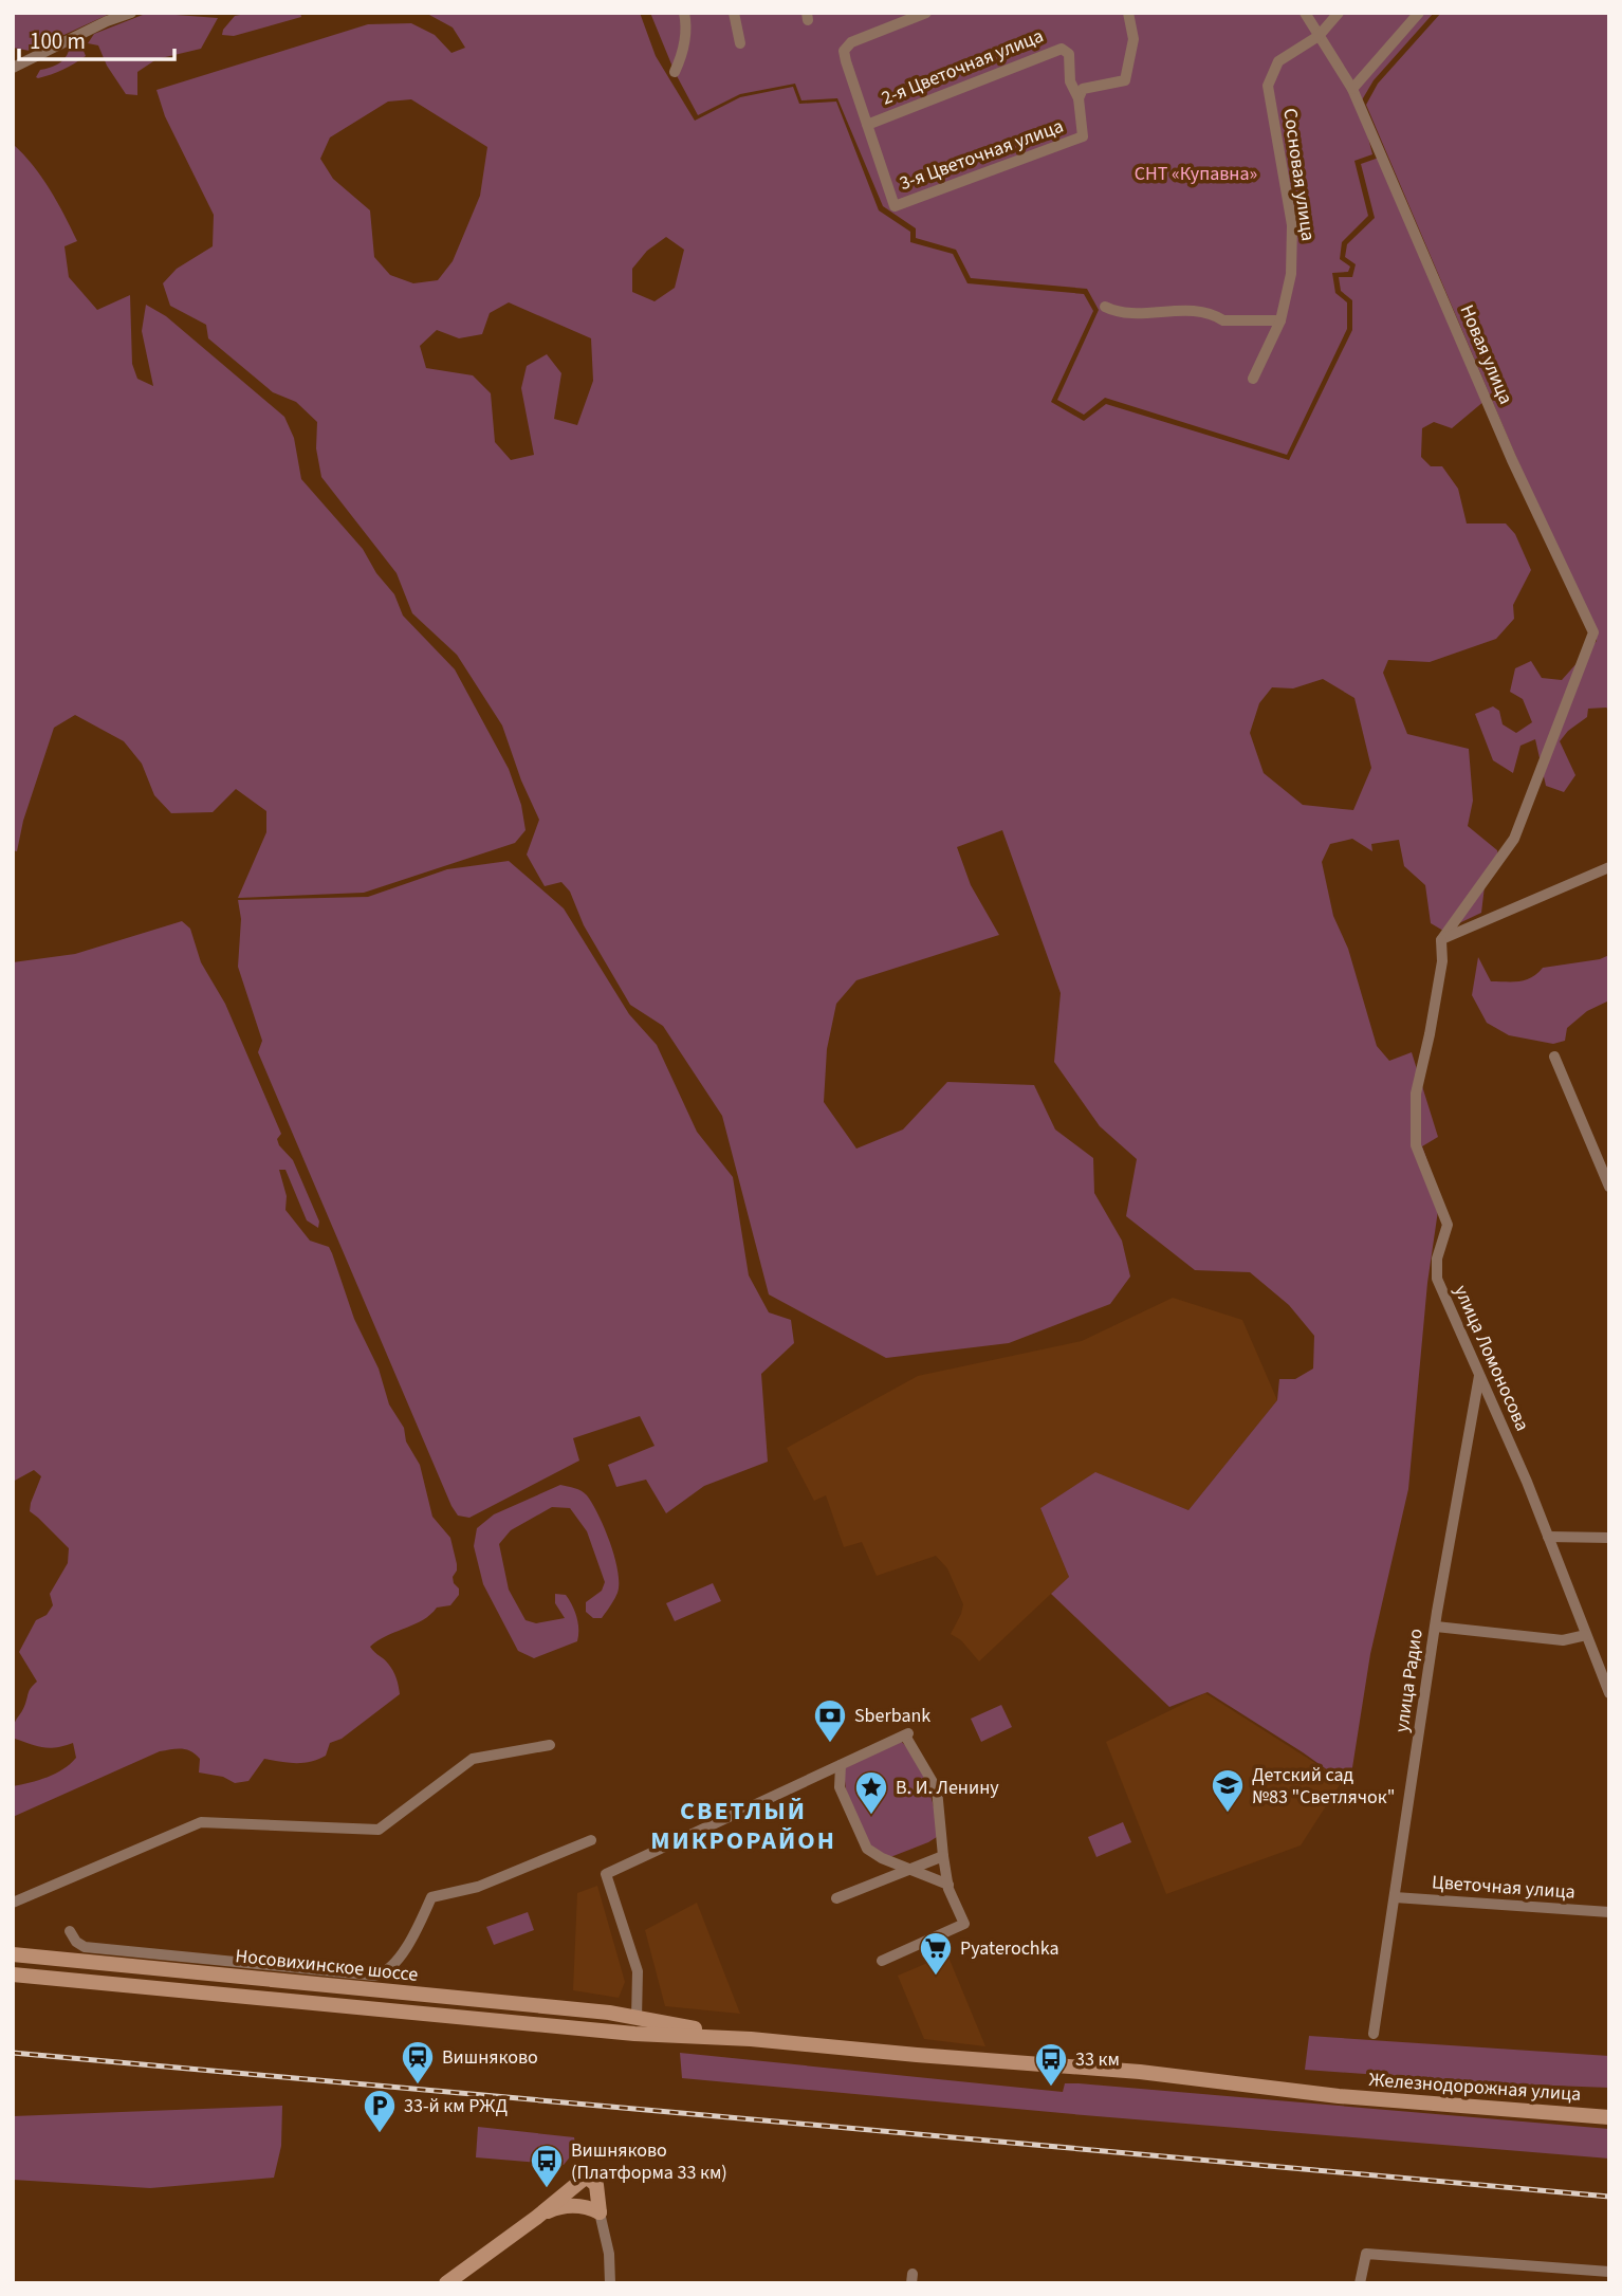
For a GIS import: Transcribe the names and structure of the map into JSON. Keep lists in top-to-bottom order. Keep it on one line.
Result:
{"streets":{"main road":["Носовихинское шоссе","Железнодорожная улица"],"street":["2-я Цветочная улица","3-я Цветочная улица","Сосновая улица","Новая улица","улица Ломоносова","улица Радио","Цветочная улица"]},"crossings":[["2-я Цветочная улица","3-я Цветочная улица"],["Сосновая улица","Новая улица"],["Новая улица","улица Ломоносова"],["улица Ломоносова","улица Радио"],["улица Радио","Цветочная улица"],["Носовихинское шоссе","Железнодорожная улица"]],"districts":["СВЕТЛЫЙ МИКРОРАЙОН"],"parks":["СНТ «Купавна»"],"places":{"bank":["Sberbank"],"school or university":["Детский сад №83 \"Светлячок\""],"place":["В. И. Ленину"],"supermarket":["Pyaterochka"],"station":["Вишняково"],"bus stop":["33 км","Вишняково (Платформа 33 км)"],"parking":["33-й км РЖД"]},"scale_bar":"100 m"}
